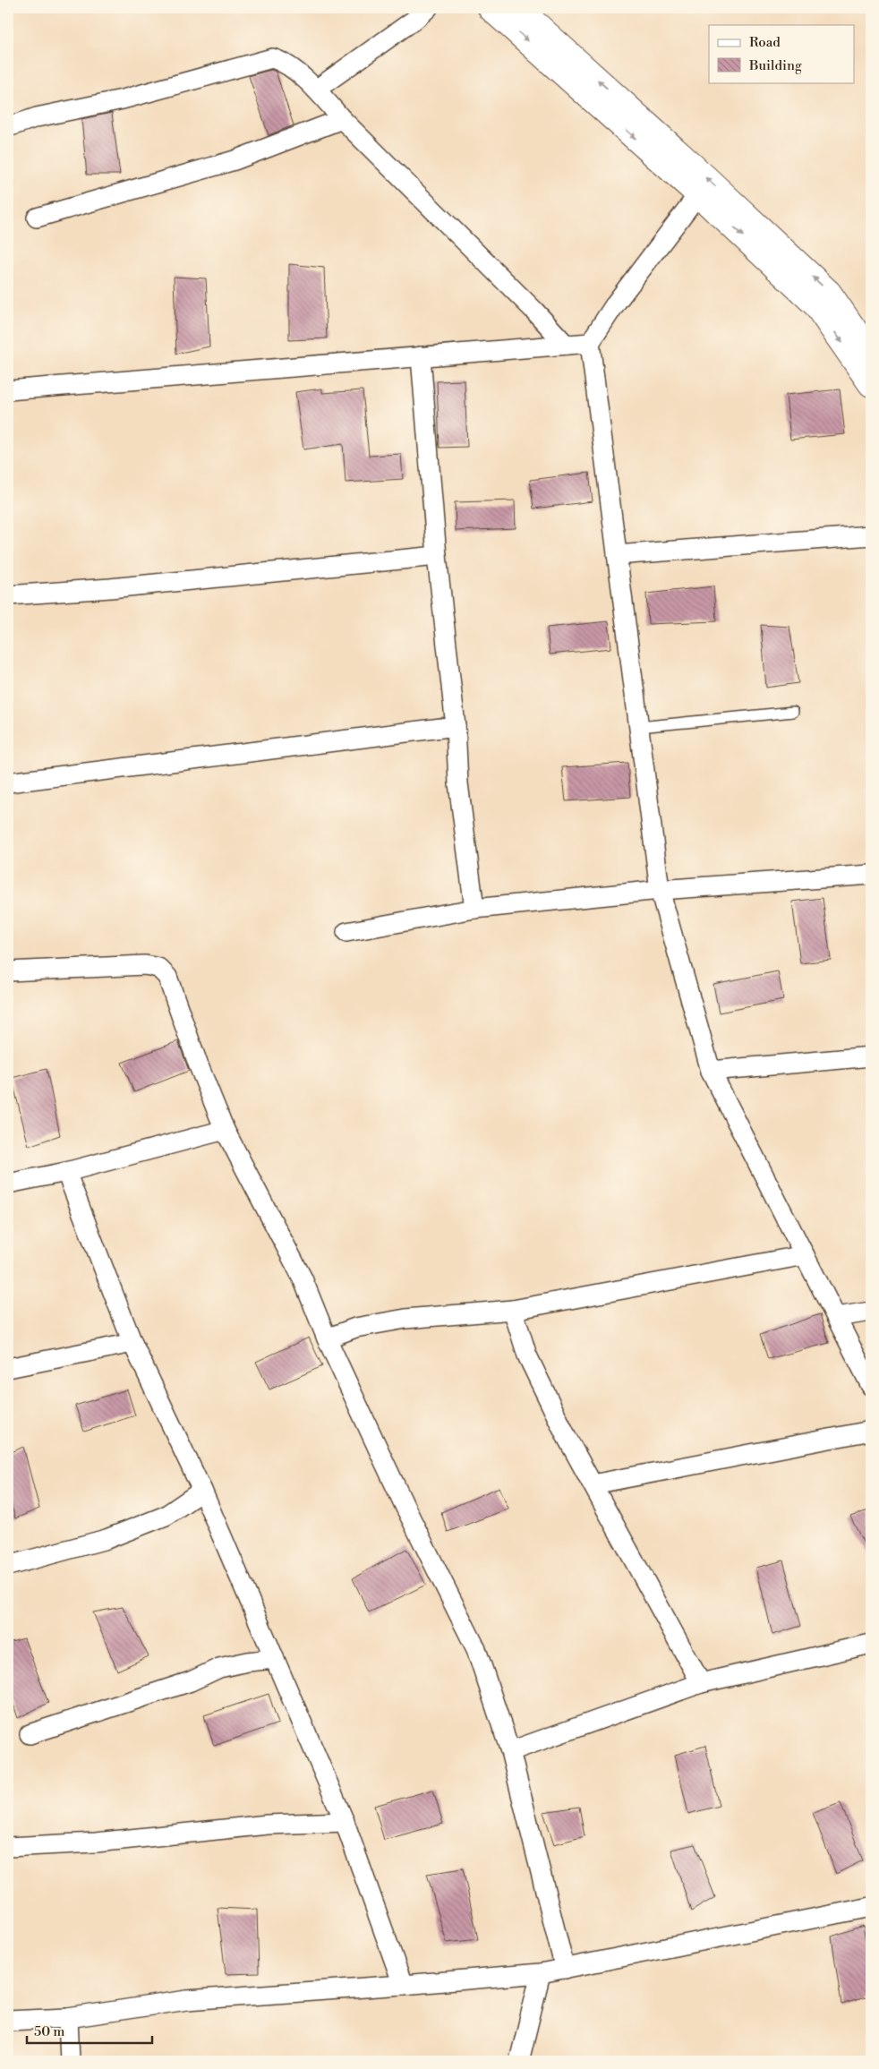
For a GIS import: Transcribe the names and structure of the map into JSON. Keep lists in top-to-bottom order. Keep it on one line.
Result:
{"legend":["Road","Building"],"scale_bar":"50 m"}
